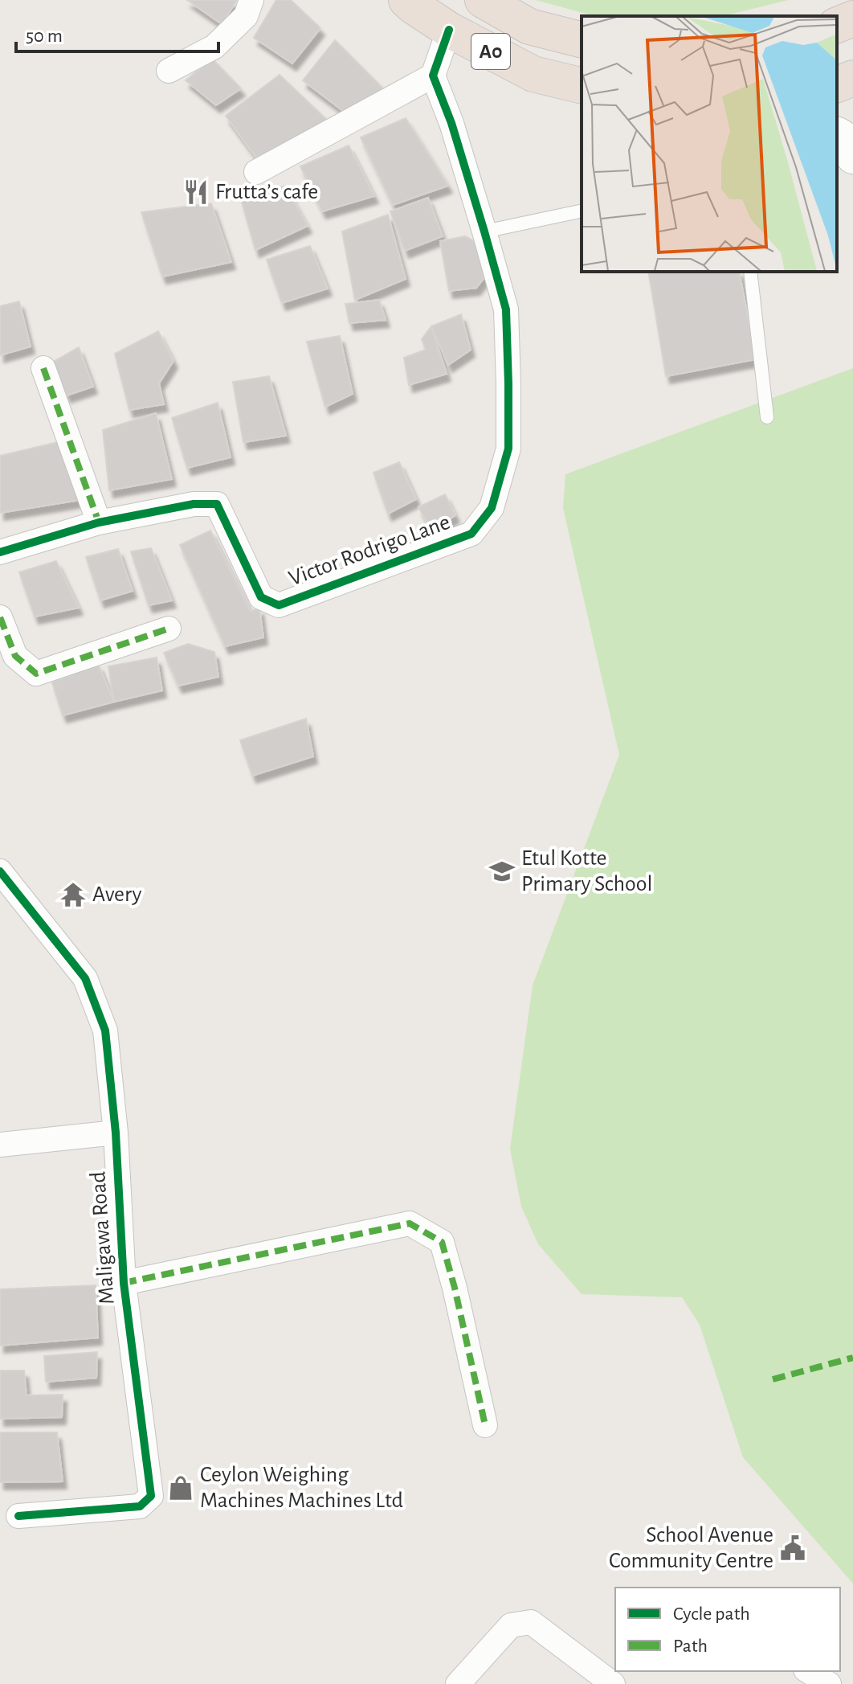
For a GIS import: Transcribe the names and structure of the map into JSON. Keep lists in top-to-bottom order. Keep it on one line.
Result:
{"streets":{"highway":["A0"],"street":["Victor Rodrigo Lane","Maligawa Road"]},"places":{"restaurant":["Frutta’s cafe"],"school or university":["Etul Kotte Primary School"],"temple":["Avery"],"shop":["Ceylon Weighing Machines Machines Ltd"],"public building":["School Avenue Community Centre"]},"legend":["Cycle path","Path"],"scale_bar":"50 m"}
